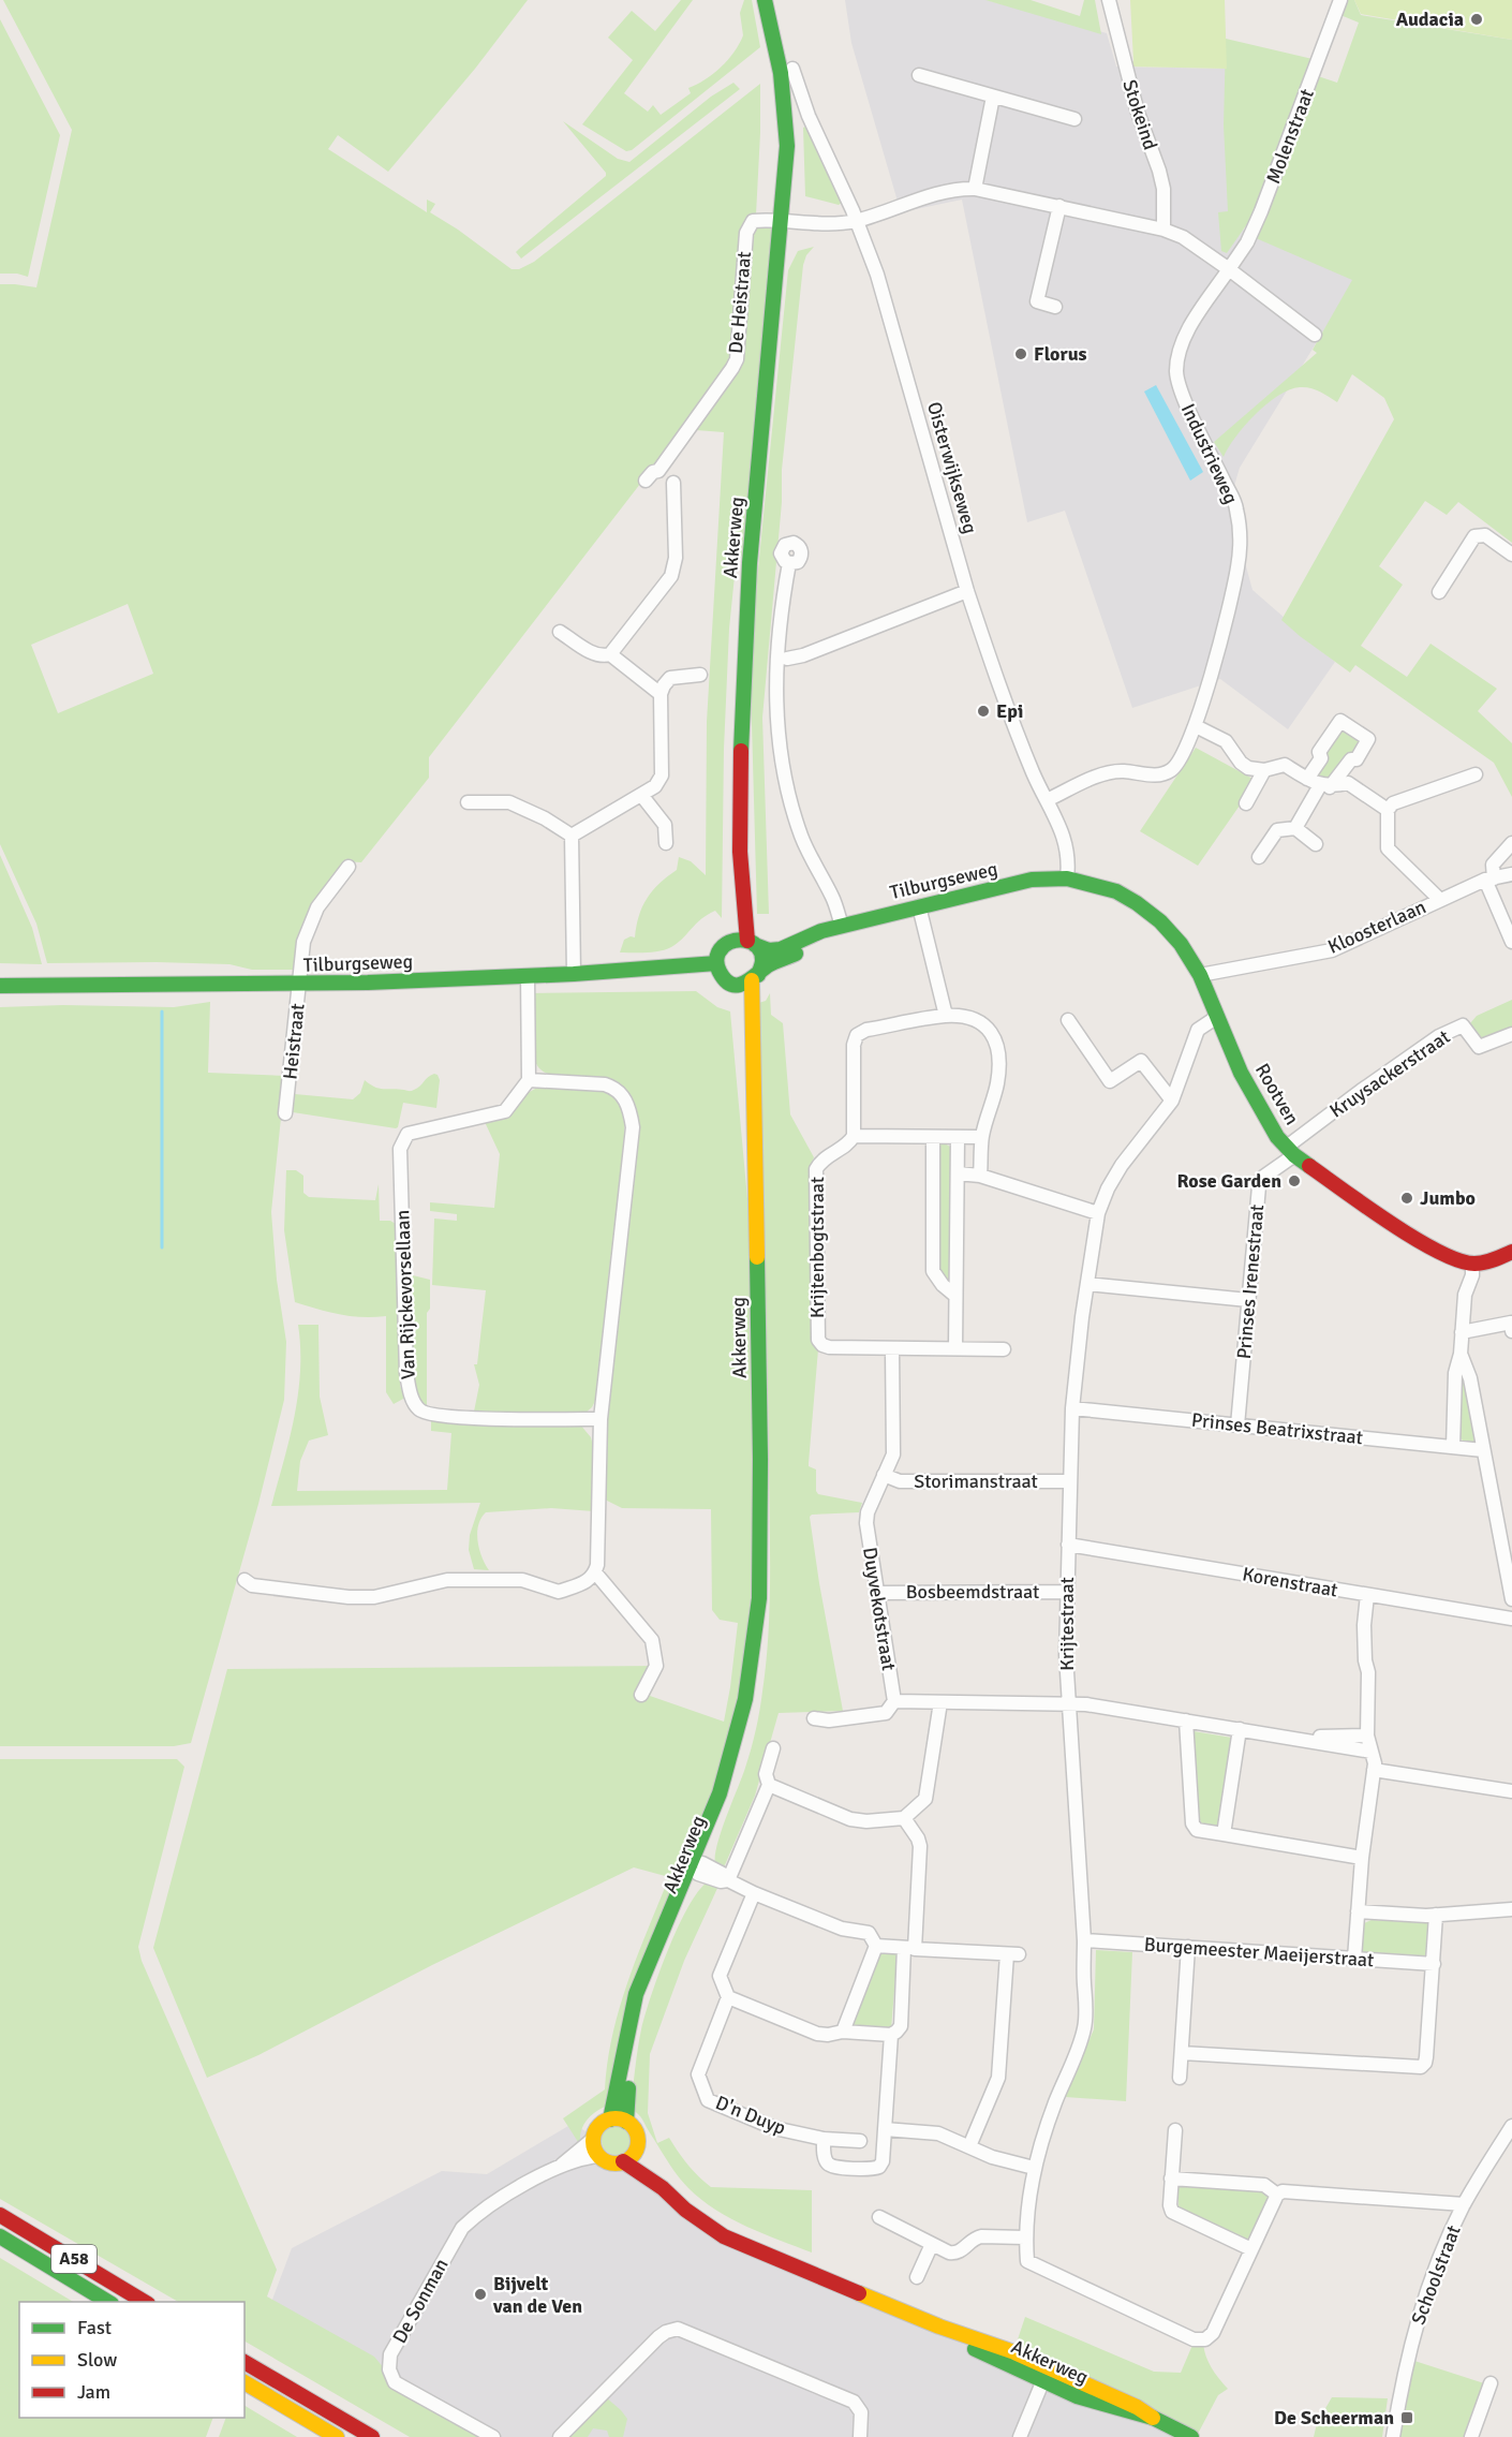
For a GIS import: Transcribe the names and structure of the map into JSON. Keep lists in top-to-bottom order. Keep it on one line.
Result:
{"streets":{"main road":["Akkerweg","Tilburgseweg","Rootven","A58"],"street":["Stokeind","Molenstraat","De Heistraat","Industrieweg","Oisterwijkseweg","Kloosterlaan","Heistraat","Kruysackerstraat","Krijtenbogtstraat","Prinses Irenestraat","Van Rijckevorsellaan","Prinses Beatrixstraat","Storimanstraat","Korenstraat","Bosbeemdstraat","Duyvekotstraat","Krijtestraat","Burgemeester Maeijerstraat","D'n Duyp","Schoolstraat","De Sonman"]},"crossings":[["Molenstraat","Industrieweg"],["De Heistraat","Akkerweg"],["Industrieweg","Oisterwijkseweg"],["Oisterwijkseweg","Tilburgseweg"],["Oisterwijkseweg","Rootven"],["Akkerweg","Tilburgseweg"],["Akkerweg","De Sonman"],["Tilburgseweg","Heistraat"],["Tilburgseweg","Rootven"],["Kloosterlaan","Rootven"],["Kruysackerstraat","Rootven"],["Kruysackerstraat","Prinses Irenestraat"],["Rootven","Prinses Irenestraat"],["Rootven","Krijtestraat"],["Krijtenbogtstraat","Duyvekotstraat"],["Prinses Irenestraat","Prinses Beatrixstraat"],["Prinses Beatrixstraat","Krijtestraat"],["Storimanstraat","Duyvekotstraat"],["Storimanstraat","Krijtestraat"],["Korenstraat","Krijtestraat"],["Bosbeemdstraat","Duyvekotstraat"],["Bosbeemdstraat","Krijtestraat"],["Krijtestraat","Burgemeester Maeijerstraat"]],"places":{"other":["Audacia","Florus","Epi","Rose Garden","Jumbo","Bijvelt van de Ven"],"transit":["De Scheerman"]},"legend":["Fast","Slow","Jam"]}
